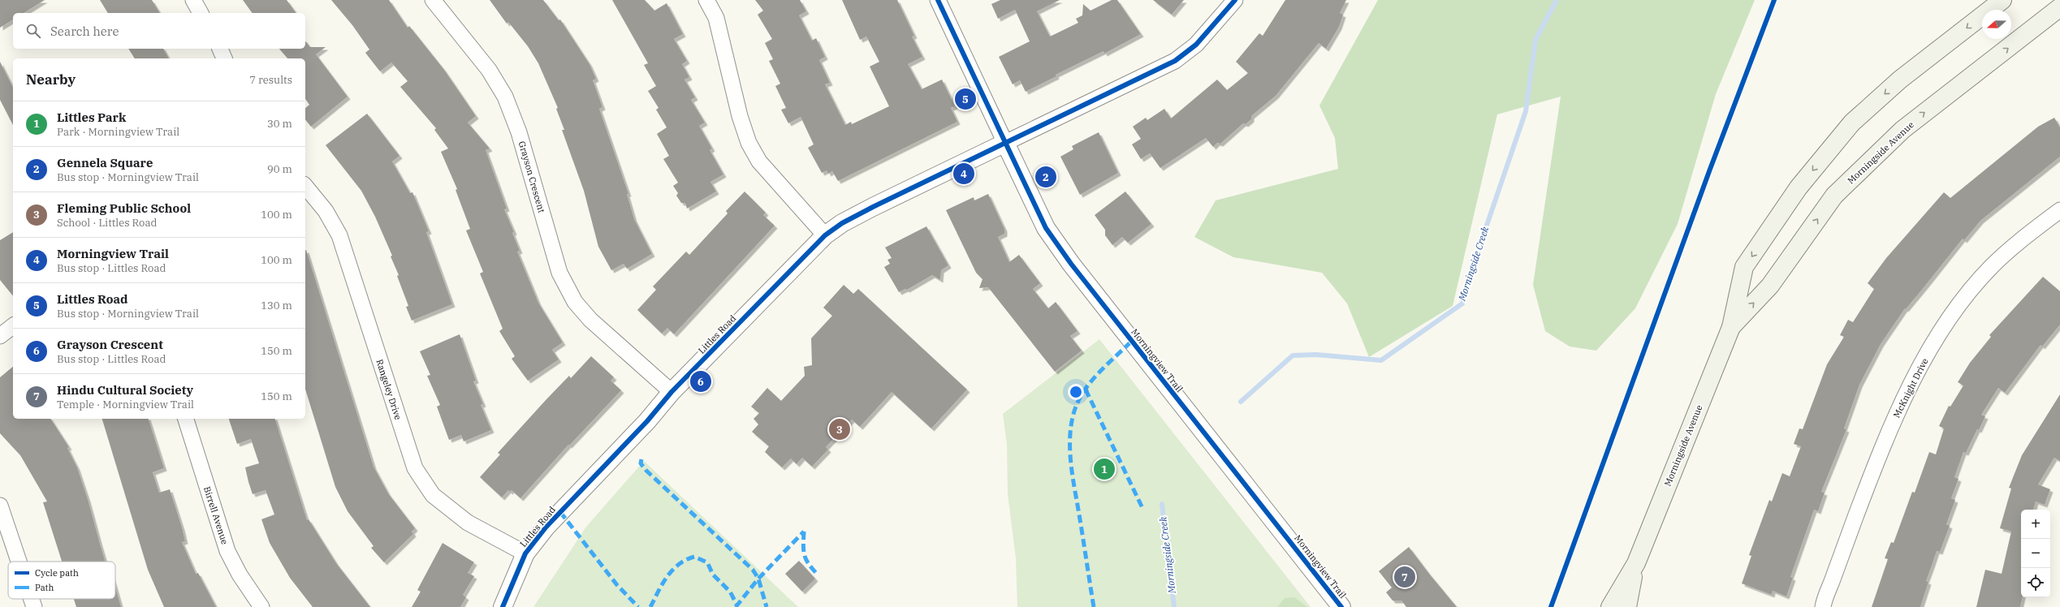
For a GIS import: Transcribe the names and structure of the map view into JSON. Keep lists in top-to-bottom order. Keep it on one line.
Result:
{"streets":{"main road":["Morningside Avenue"],"street":["Grayson Crescent","Littles Road","Morningview Trail","McKnight Drive","Rangeley Drive","Birrell Avenue"]},"crossings":[["Grayson Crescent","Littles Road"],["Littles Road","Morningview Trail"],["Littles Road","Rangeley Drive"]],"water":["Morningside Creek"],"legend":["Cycle path","Path"],"north":"left","page":{"search":"Search here","heading":["Nearby","7 results"],"pins":["5","4","2","6","3","1","7"],"list":[{"mark":"1","name":"Littles Park","note":"Park · Morningview Trail","value":"30 m"},{"mark":"2","name":"Gennela Square","note":"Bus stop · Morningview Trail","value":"90 m"},{"mark":"3","name":"Fleming Public School","note":"School · Littles Road","value":"100 m"},{"mark":"4","name":"Morningview Trail","note":"Bus stop · Littles Road","value":"100 m"},{"mark":"5","name":"Littles Road","note":"Bus stop · Morningview Trail","value":"130 m"},{"mark":"6","name":"Grayson Crescent","note":"Bus stop · Littles Road","value":"150 m"},{"mark":"7","name":"Hindu Cultural Society","note":"Temple · Morningview Trail","value":"150 m"}],"map_buttons":["+","−"]}}
